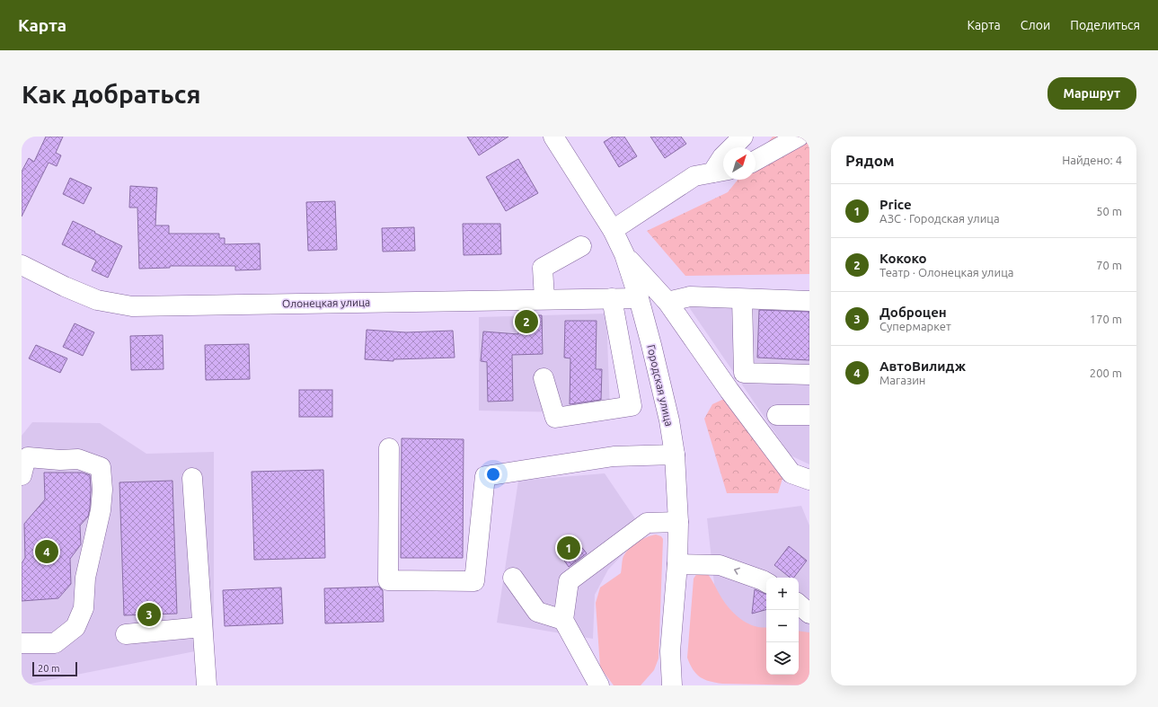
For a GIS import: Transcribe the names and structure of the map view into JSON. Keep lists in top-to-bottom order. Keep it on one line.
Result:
{"streets":{"street":["Олонецкая улица","Городская улица"]},"crossings":[["Олонецкая улица","Городская улица"]],"scale_bar":"20 m","north":"top right","page":{"header":"Карта","nav":["Карта","Слои","Поделиться"],"buttons":"Маршрут","title":"Как добраться","heading":["Рядом","Найдено: 4"],"list":[{"mark":"1","name":"Price","note":"АЗС · Городская улица","value":"50 m"},{"mark":"2","name":"Кококо","note":"Театр · Олонецкая улица","value":"70 m"},{"mark":"3","name":"Доброцен","note":"Супермаркет","value":"170 m"},{"mark":"4","name":"АвтоВилидж","note":"Магазин","value":"200 m"}],"pins":["2","1","4","3"],"map_buttons":["+","−"],"scale":"20 m"}}
